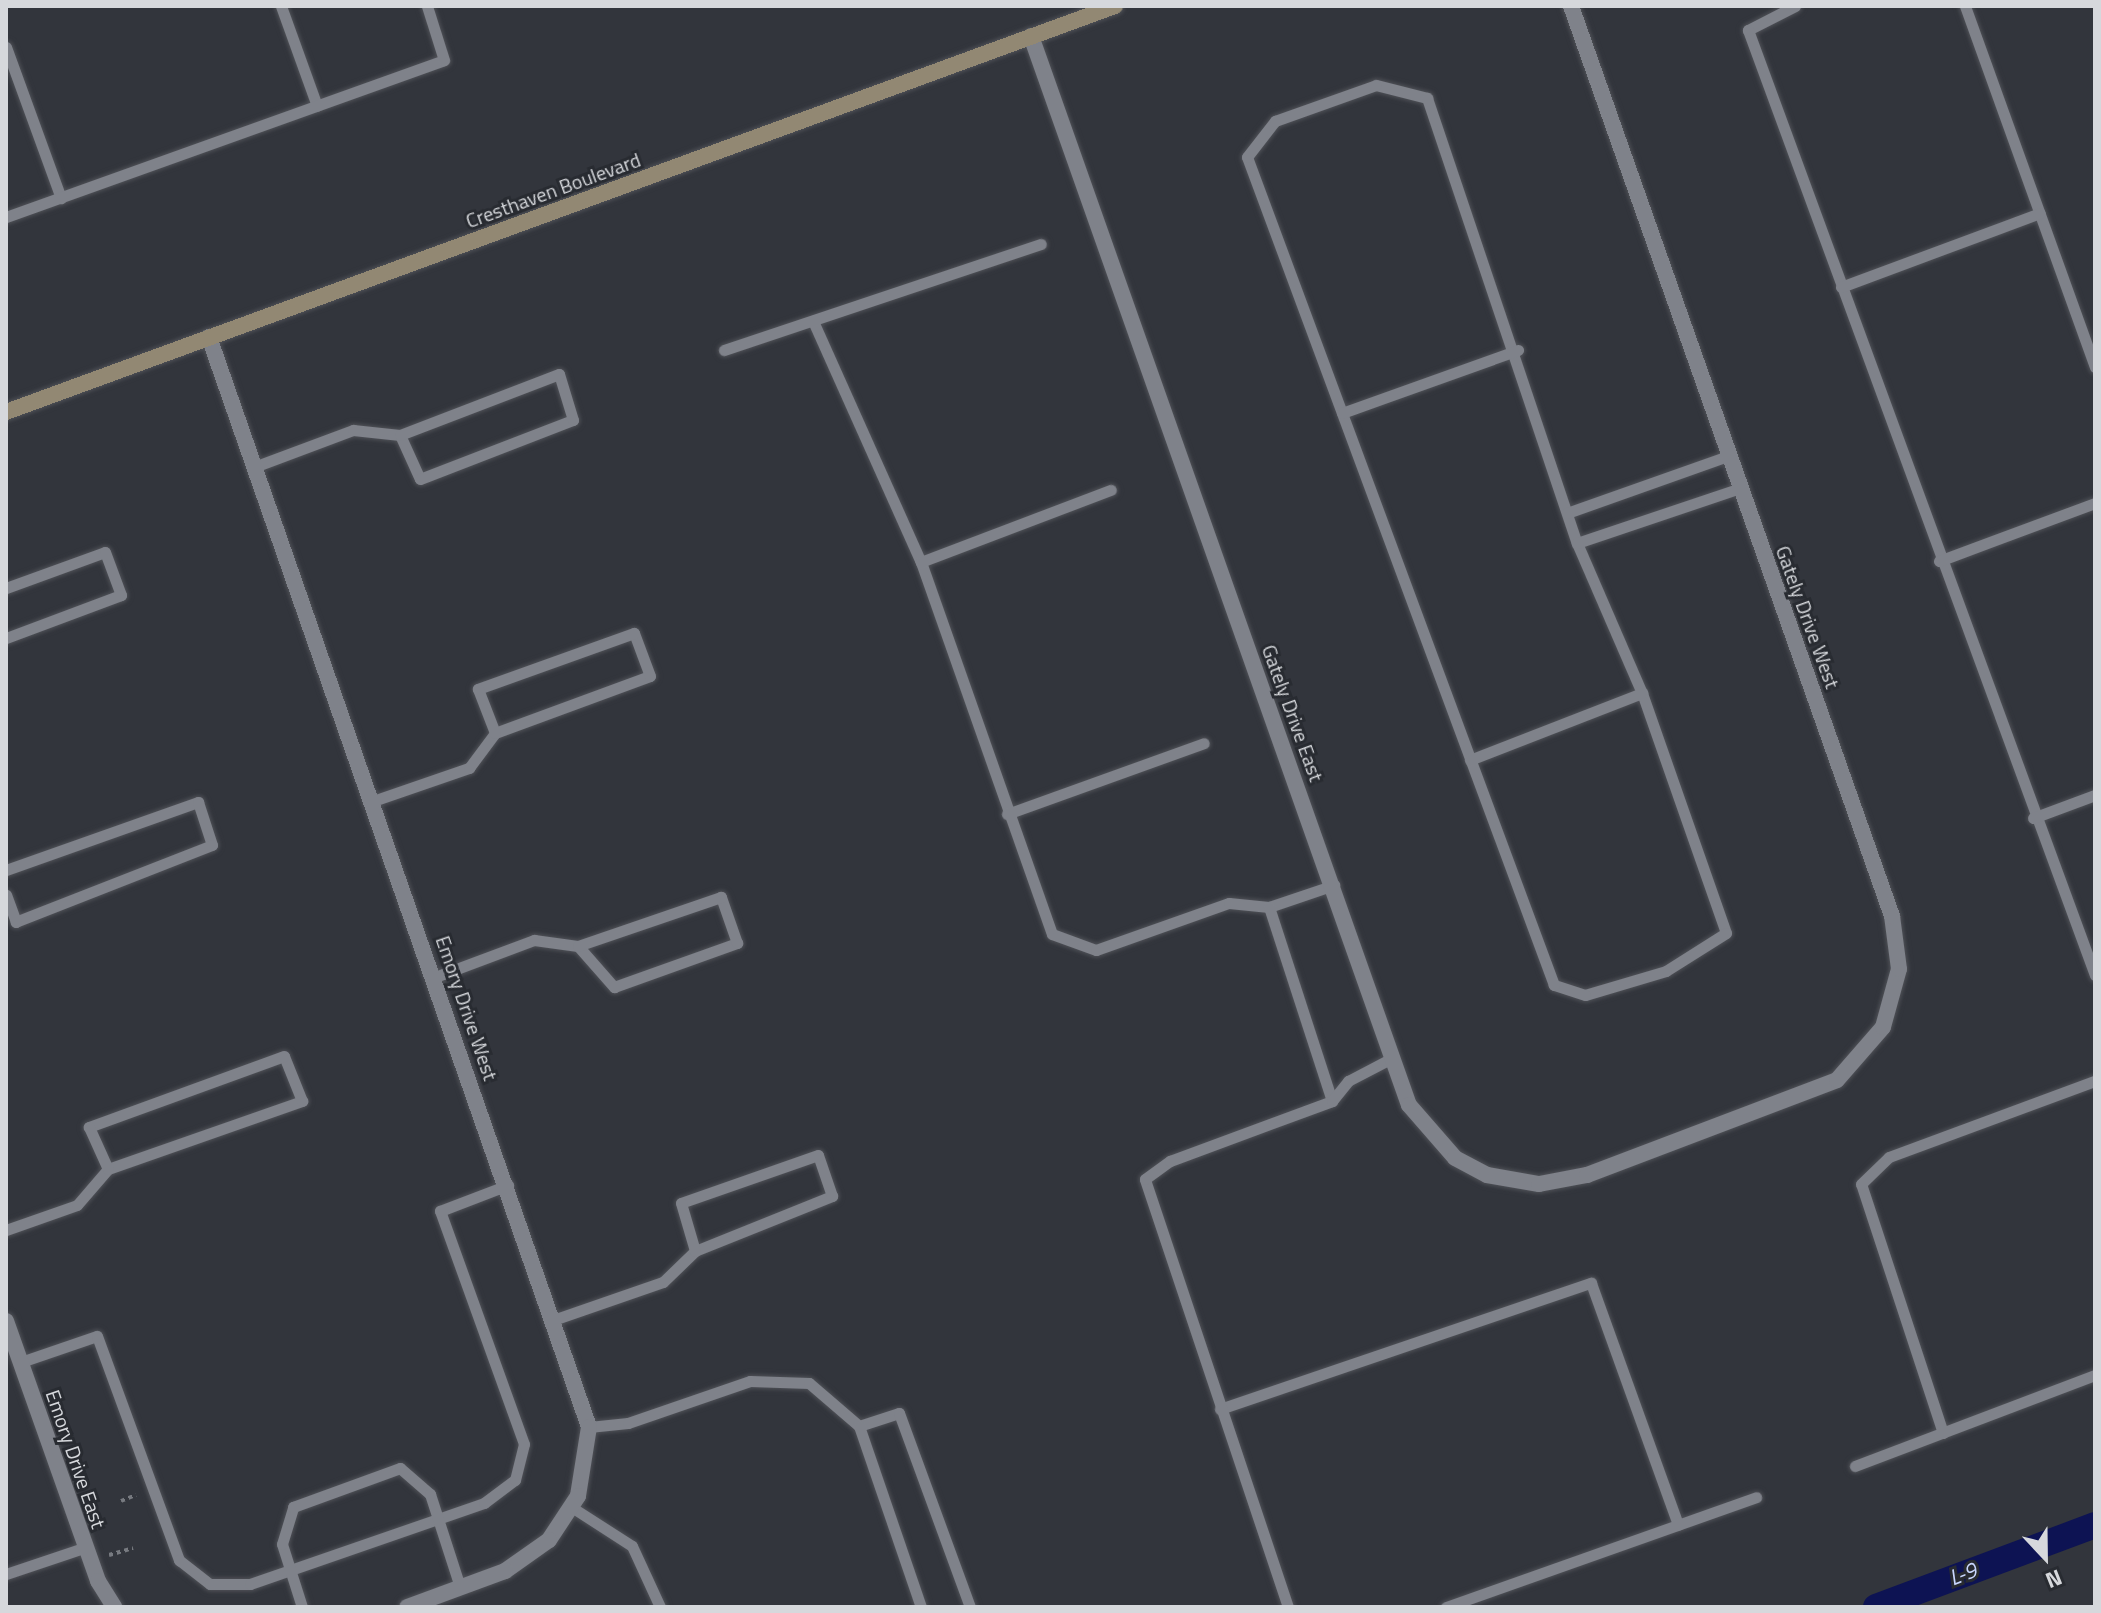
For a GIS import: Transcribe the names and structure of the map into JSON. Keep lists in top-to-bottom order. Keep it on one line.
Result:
{"streets":{"street":["Cresthaven Boulevard","Gately Drive West","Gately Drive East","Emory Drive West","Emory Drive East"]},"crossings":[["Cresthaven Boulevard","Gately Drive East"],["Cresthaven Boulevard","Emory Drive West"],["Gately Drive West","Gately Drive East"]],"water":["L-9"],"north":"bottom"}
